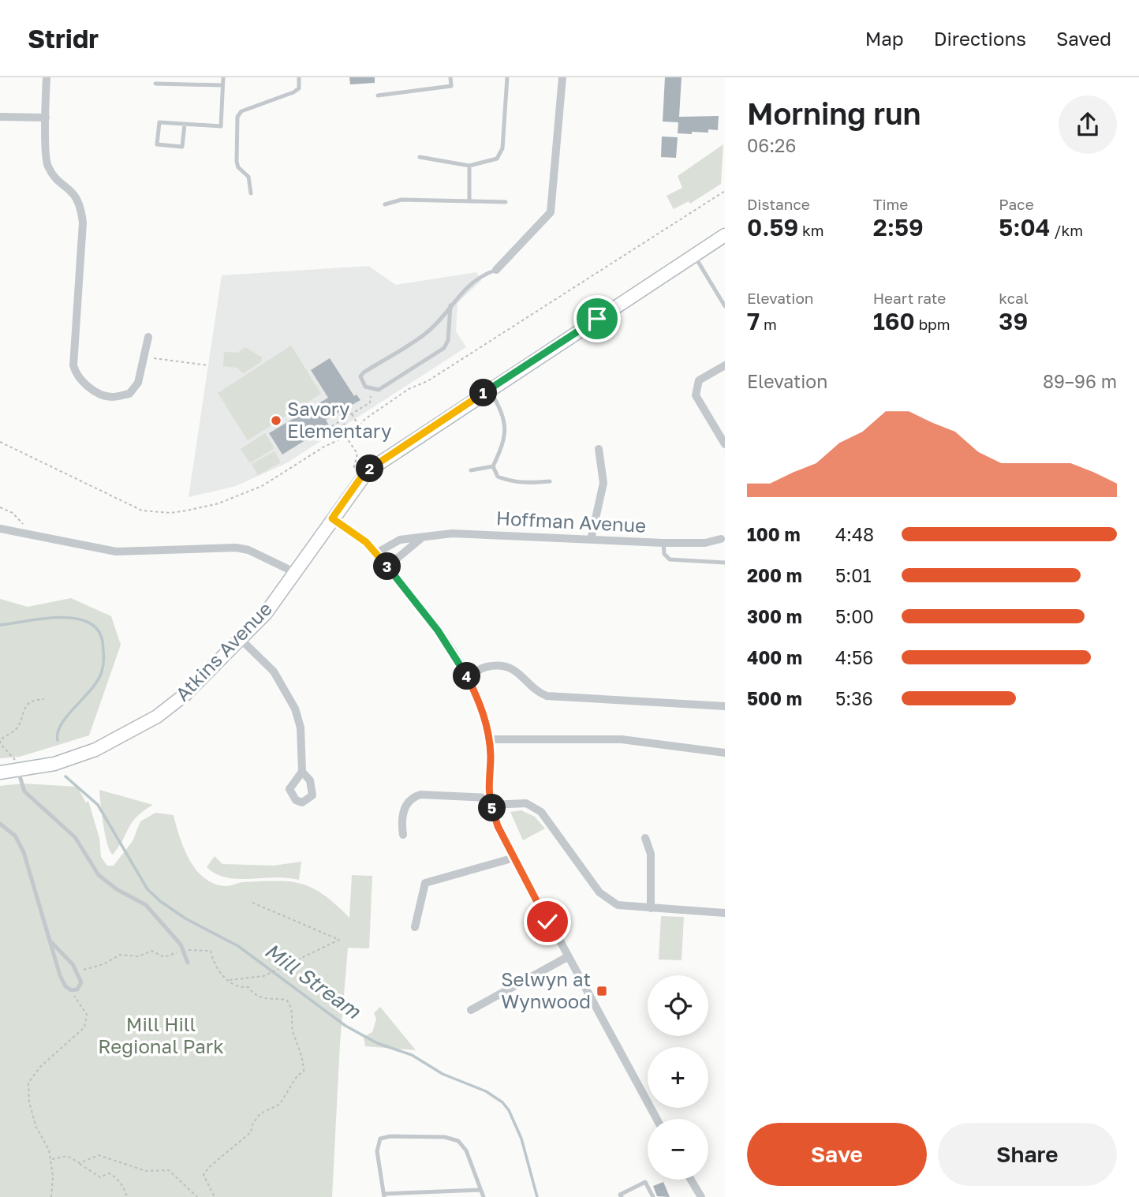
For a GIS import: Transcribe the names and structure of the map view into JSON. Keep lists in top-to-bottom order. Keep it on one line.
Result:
{"streets":{"street":["Hoffman Avenue","Atkins Avenue"]},"water":["Mill Stream"],"parks":["Mill Hill Regional Park"],"places":{"other":["Savory Elementary"],"transit":["Selwyn at Wynwood"]},"page":{"header":"Stridr","nav":["Map","Directions","Saved"],"heading":["Morning run","06:26"],"stats":[["Distance","0.59 km"],["Time","2:59"],["Pace","5:04 /km"],["Elevation","7 m"],["Heart rate","160 bpm"],["kcal","39"]],"chart":["Elevation","89–96 m"],"pins":["1","2","3","4","5"],"list":[{"name":"100 m","note":"4:48"},{"name":"200 m","note":"5:01"},{"name":"300 m","note":"5:00"},{"name":"400 m","note":"4:56"},{"name":"500 m","note":"5:36"}],"map_buttons":["+","−"],"buttons":["Save","Share"]}}
